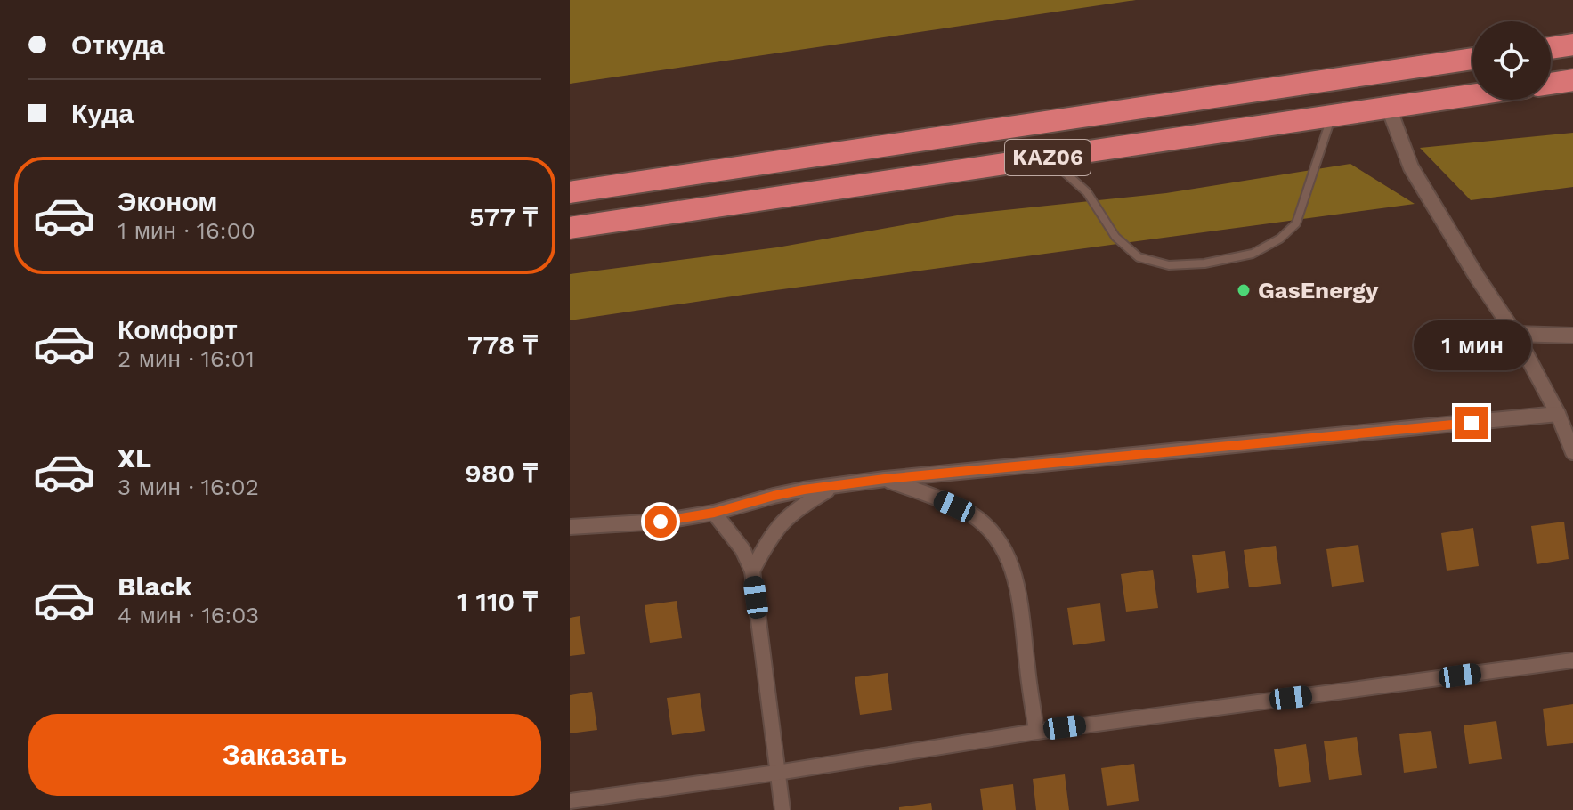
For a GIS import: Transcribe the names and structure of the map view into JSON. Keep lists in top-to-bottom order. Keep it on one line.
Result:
{"streets":{"highway":["KАZ06"]},"places":["GasEnergy"],"page":{"banner":["Откуда","Куда"],"list":[{"name":"Эконом","note":"1 мин · 16:00","value":"577 ₸"},{"name":"Комфорт","note":"2 мин · 16:01","value":"778 ₸"},{"name":"XL","note":"3 мин · 16:02","value":"980 ₸"},{"name":"Black","note":"4 мин · 16:03","value":"1 110 ₸"}],"bubble":"1 мин","buttons":"Заказать"}}
